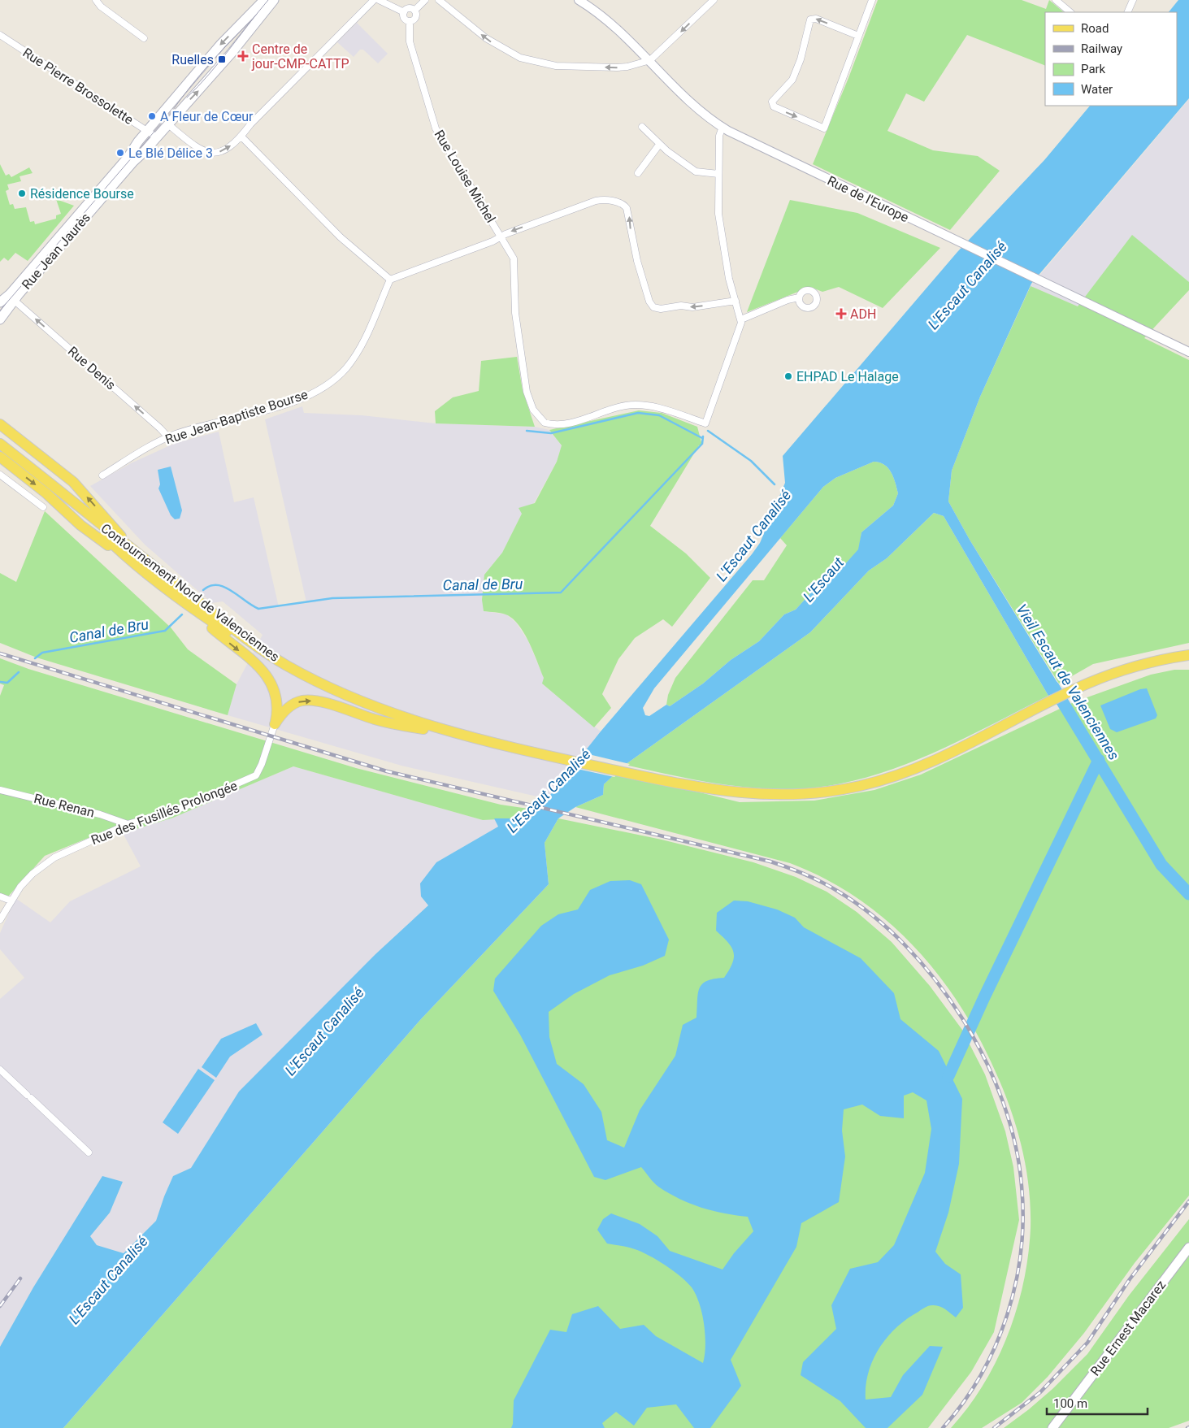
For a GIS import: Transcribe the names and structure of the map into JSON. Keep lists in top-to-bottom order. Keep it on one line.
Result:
{"streets":{"main road":["Rue Jean Jaurès","Contournement Nord de Valenciennes","Rue Ernest Macarez"],"street":["Rue Pierre Brossolette","Rue Louise Michel","Rue de l'Europe","Rue Denis","Rue Jean-Baptiste Bourse","Rue Renan","Rue des Fusillés Prolongée"]},"crossings":[["Rue Pierre Brossolette","Rue Jean Jaurès"],["Rue Jean Jaurès","Rue Denis"],["Rue Denis","Rue Jean-Baptiste Bourse"],["Rue Renan","Rue des Fusillés Prolongée"]],"one_way":["Rue Denis"],"water":["L'Escaut Canalisé","L'Escaut","Canal de Bru","Vieil Escaut de Valenciennes"],"places":{"health":["Centre de jour-CMP-CATTP","ADH"],"transit":["Ruelles"],"other":["A Fleur de Cœur","Le Blé Délice 3","Résidence Bourse","EHPAD Le Halage"]},"legend":["Road","Railway","Park","Water"],"scale_bar":"100 m"}
